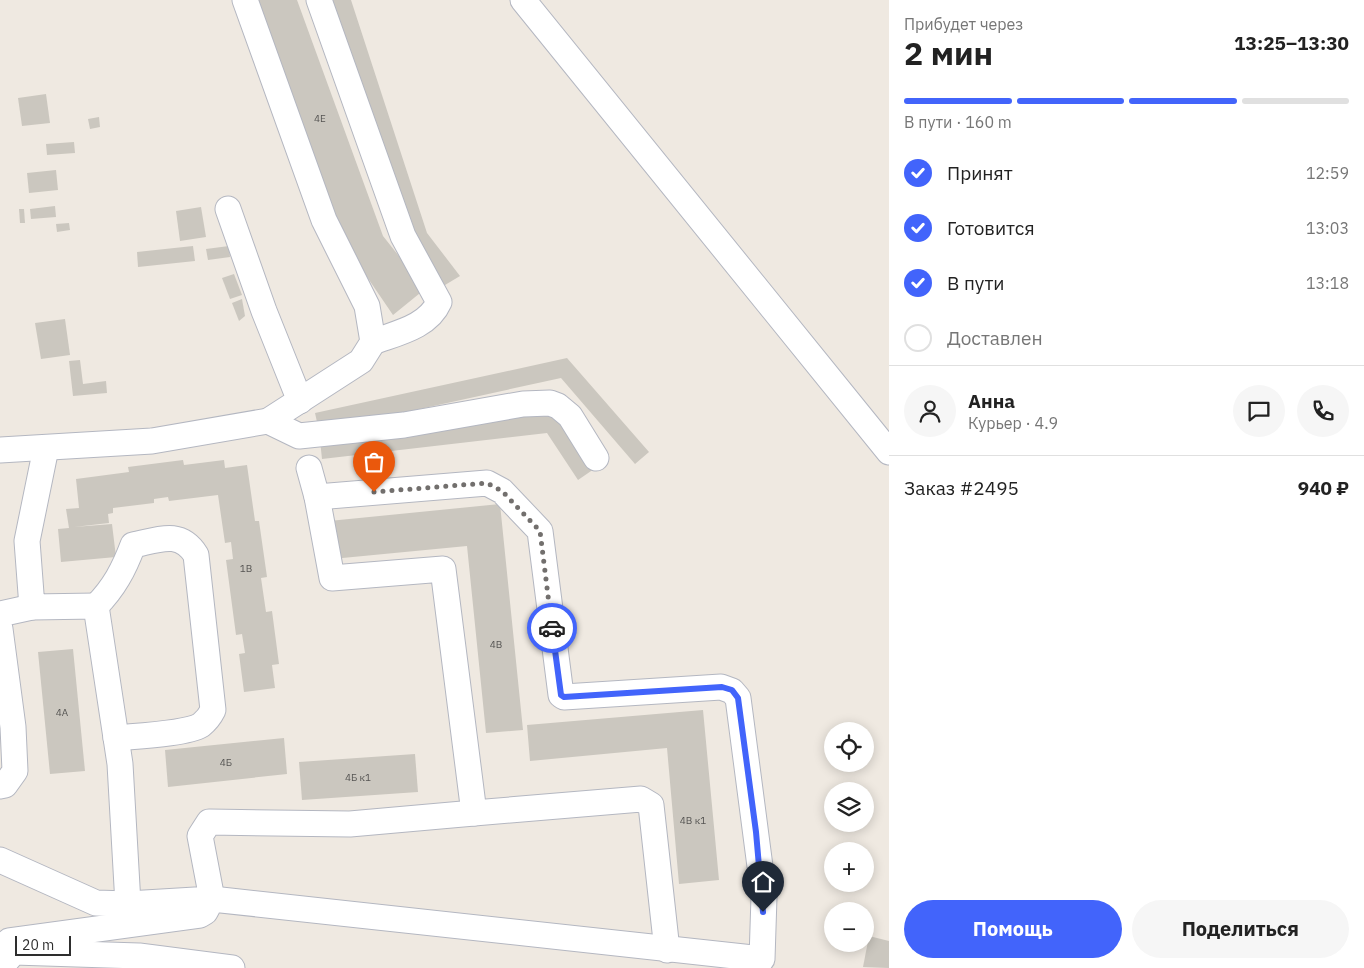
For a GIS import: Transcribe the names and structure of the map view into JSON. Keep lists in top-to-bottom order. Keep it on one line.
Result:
{"house_numbers":["4Е","1В","4В","4А","4Б","4Б к1","4В к1"],"scale_bar":"20 m","page":{"heading":["2 мин","Прибудет через","13:25–13:30"],"panel":["Анна","Курьер · 4.9","Заказ #2495","940 ₽"],"bar":"В пути · 160 m","list":[["Принят","12:59"],["Готовится","13:03"],["В пути","13:18"],"Доставлен"],"map_buttons":["+","−"],"buttons":["Помощь","Поделиться"],"scale":"20 m"}}
